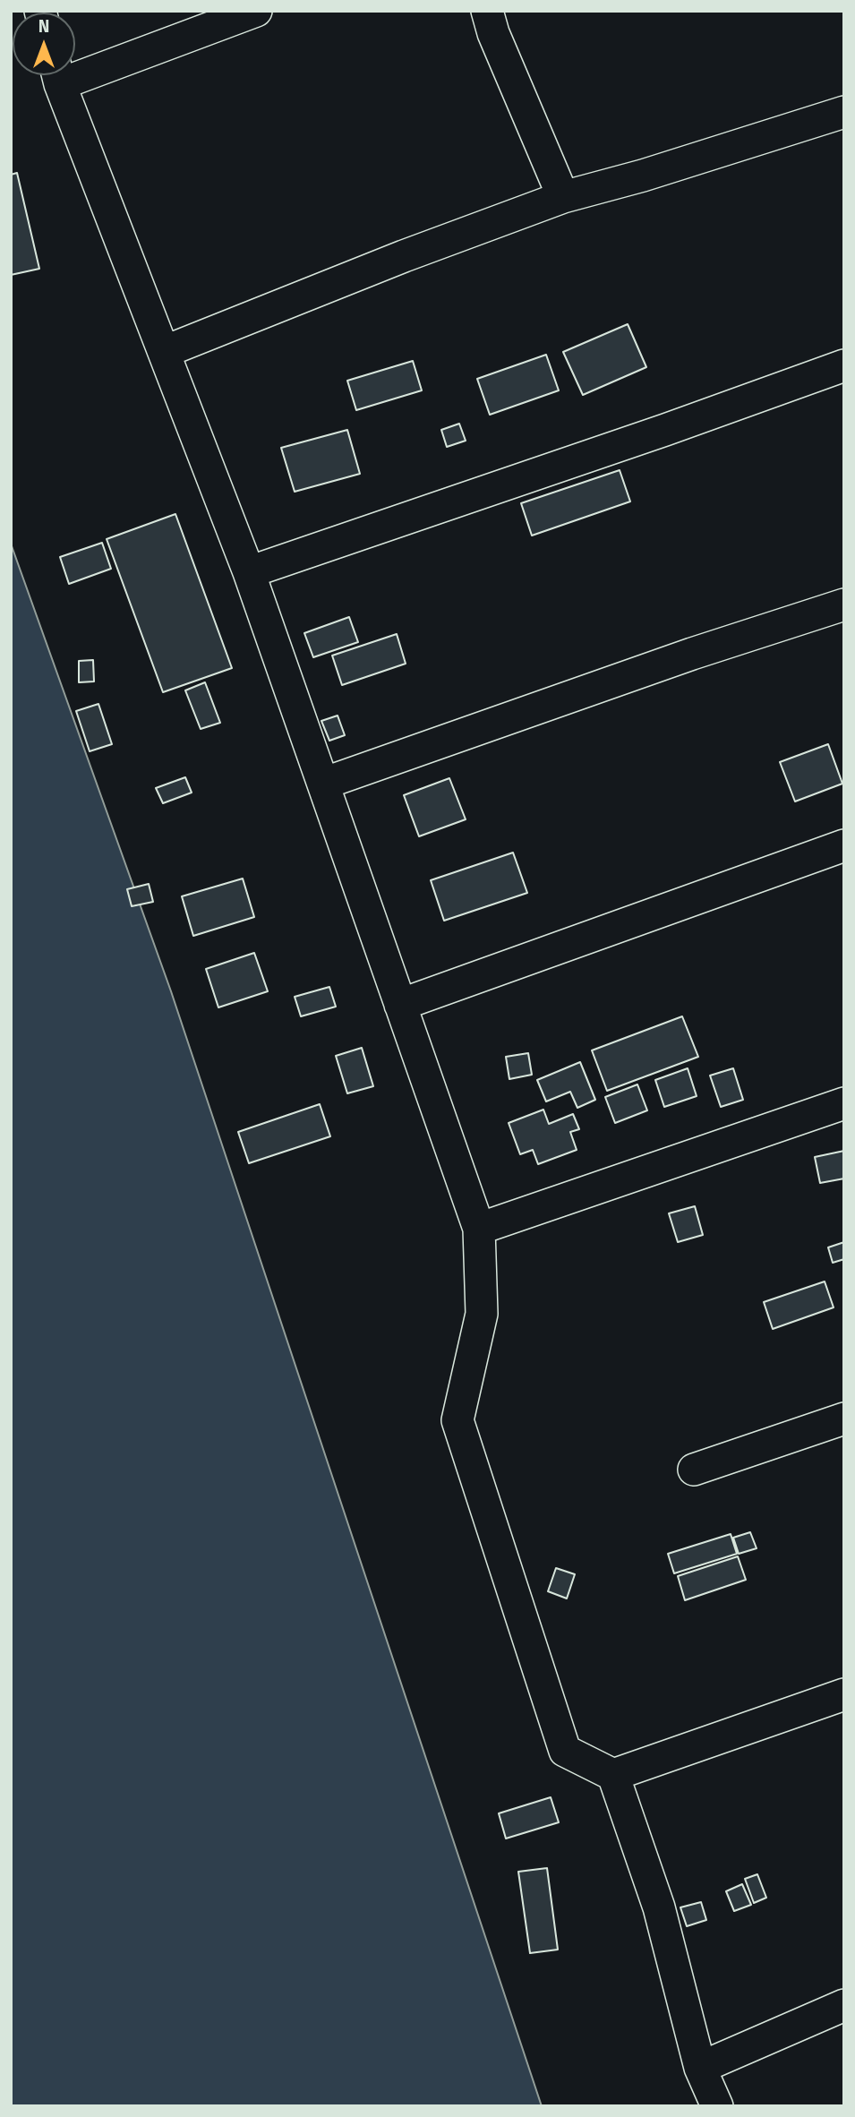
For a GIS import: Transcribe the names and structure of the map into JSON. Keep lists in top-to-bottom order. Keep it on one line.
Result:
{"north":"top"}
